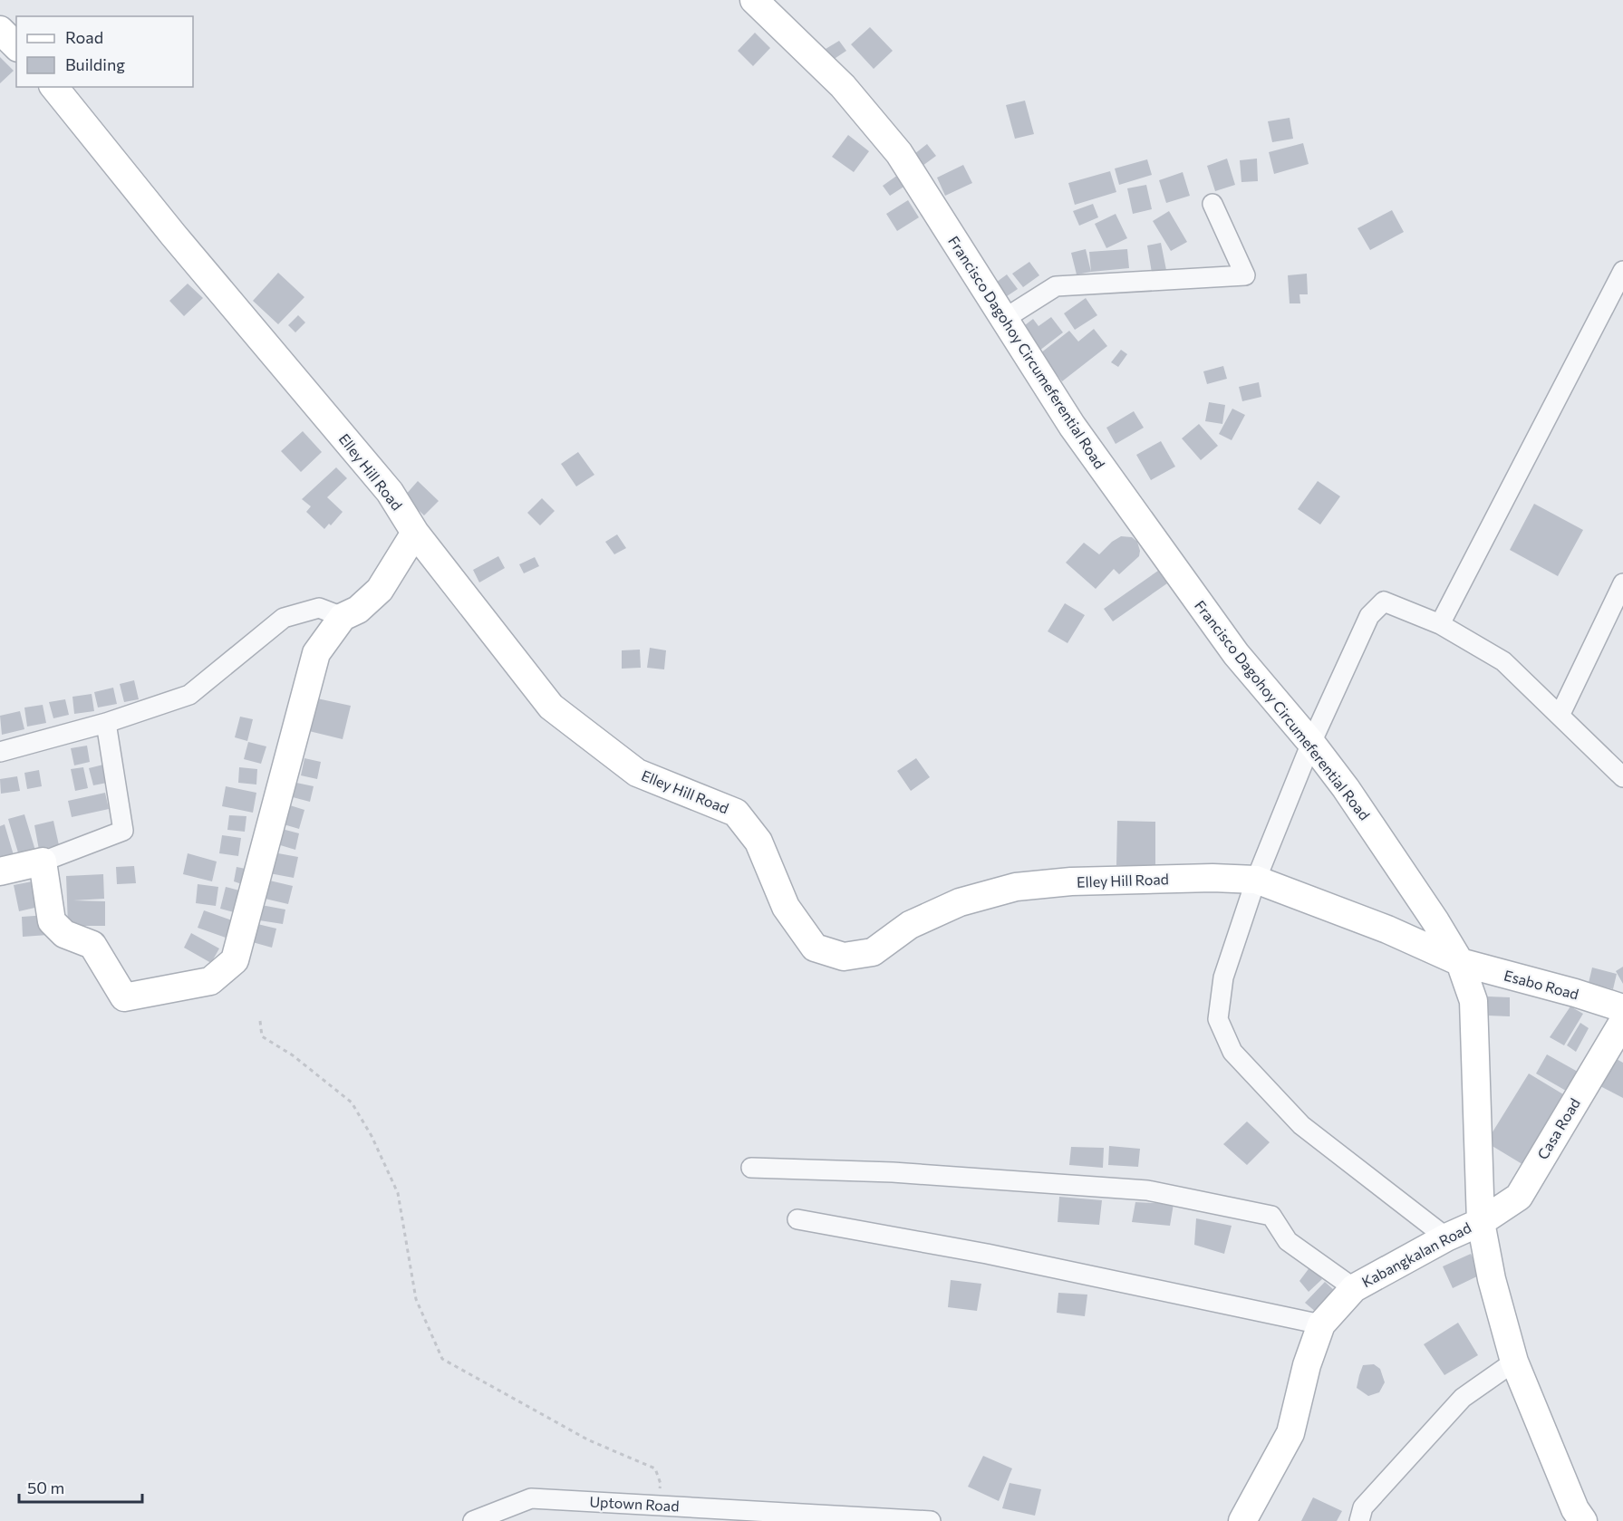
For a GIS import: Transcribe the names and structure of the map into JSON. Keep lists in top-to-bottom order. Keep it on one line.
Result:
{"streets":{"street":["Francisco Dagohoy Circumeferential Road","Elley Hill Road","Esabo Road","Casa Road","Kabangkalan Road","Uptown Road"]},"crossings":[["Francisco Dagohoy Circumeferential Road","Elley Hill Road"],["Francisco Dagohoy Circumeferential Road","Esabo Road"],["Francisco Dagohoy Circumeferential Road","Casa Road"],["Francisco Dagohoy Circumeferential Road","Kabangkalan Road"],["Elley Hill Road","Esabo Road"],["Casa Road","Kabangkalan Road"]],"legend":["Road","Building"],"scale_bar":"50 m"}
